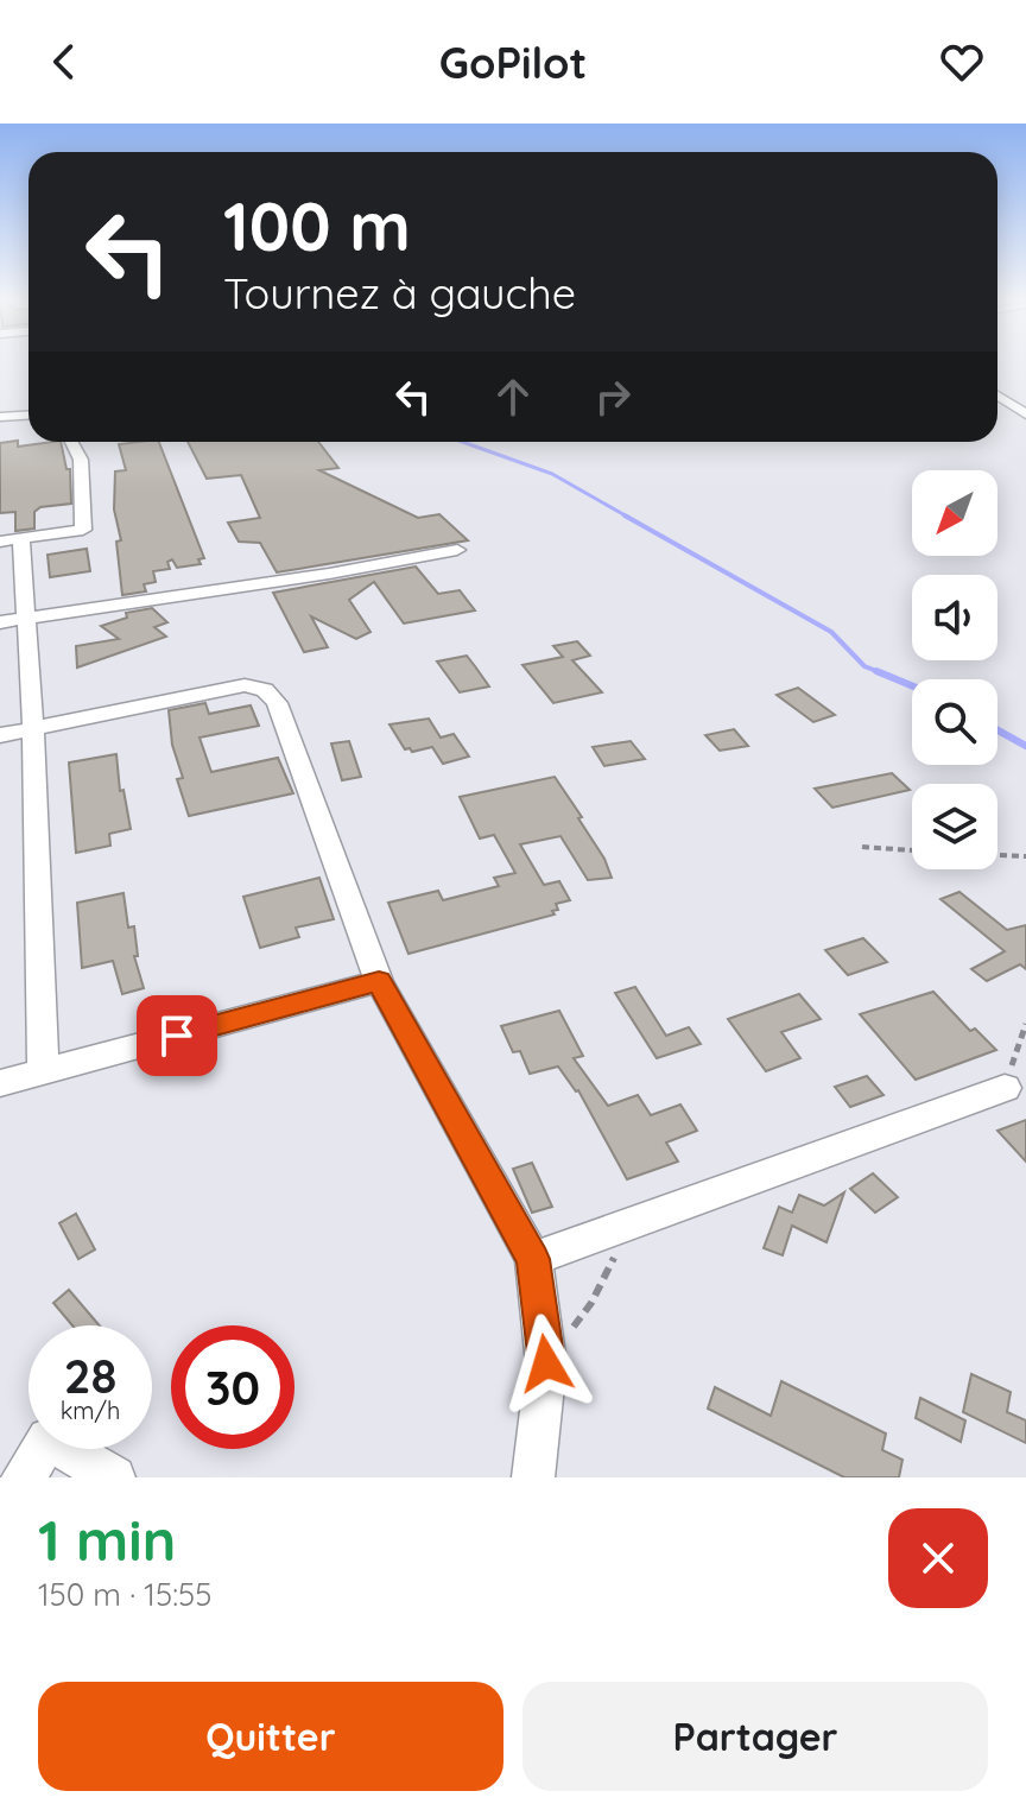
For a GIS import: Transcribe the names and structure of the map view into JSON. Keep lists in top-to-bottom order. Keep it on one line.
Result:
{"north":"bottom left","page":{"header":"GoPilot","turn":["100 m","Tournez à gauche"],"speed":"28 km/h","limit":"30","heading":["1 min","150 m · 15:55"],"buttons":["Quitter","Partager"]}}
